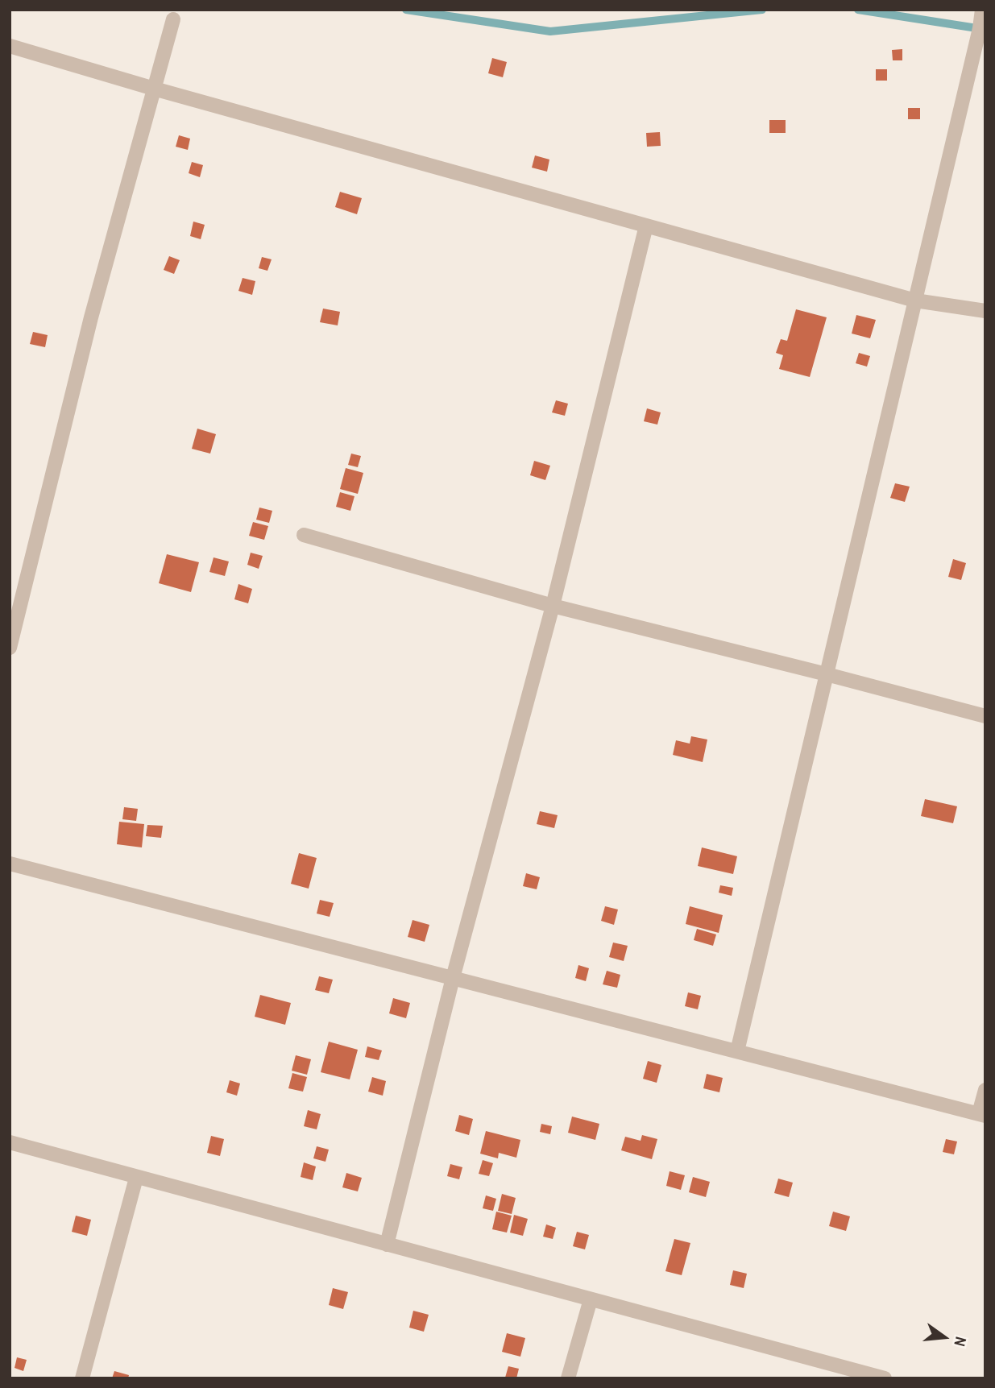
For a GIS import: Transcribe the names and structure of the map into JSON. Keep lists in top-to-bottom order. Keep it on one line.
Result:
{"north":"right"}
